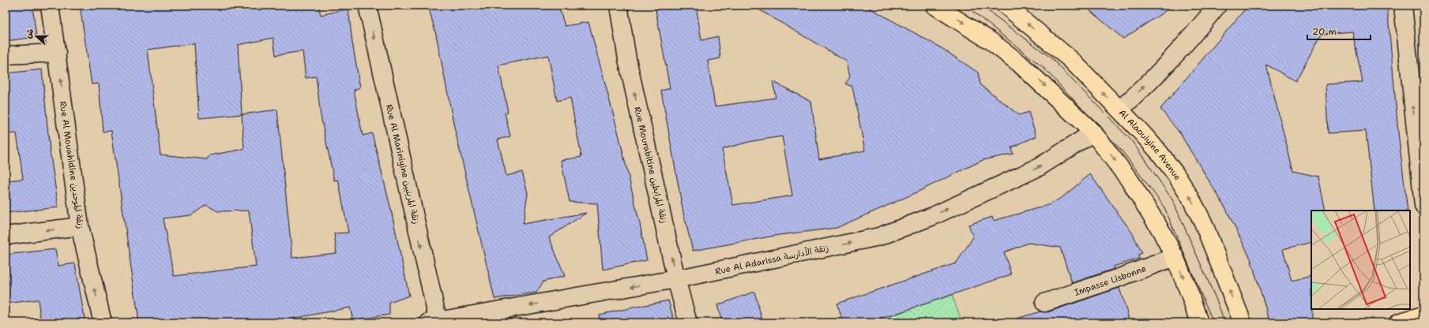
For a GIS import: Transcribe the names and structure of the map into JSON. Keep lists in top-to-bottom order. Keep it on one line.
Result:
{"streets":{"main road":["Al Alaouiyine Avenue"],"street":["Rue Al Mariniyine زنقة المرينيين","Rue Al Mouahidine زنقة الموحدين","Rue Mourabitine زنقة المرابطين","Rue Al Adarissa زنقة الأدارسة","Impasse Lisbonne"]},"crossings":[["Rue Al Mariniyine زنقة المرينيين","Rue Al Adarissa زنقة الأدارسة"],["Rue Mourabitine زنقة المرابطين","Rue Al Adarissa زنقة الأدارسة"]],"one_way":["Rue Al Mariniyine زنقة المرينيين","Rue Al Mouahidine زنقة الموحدين","Rue Mourabitine زنقة المرابطين"],"scale_bar":"20 m","north":"left"}
